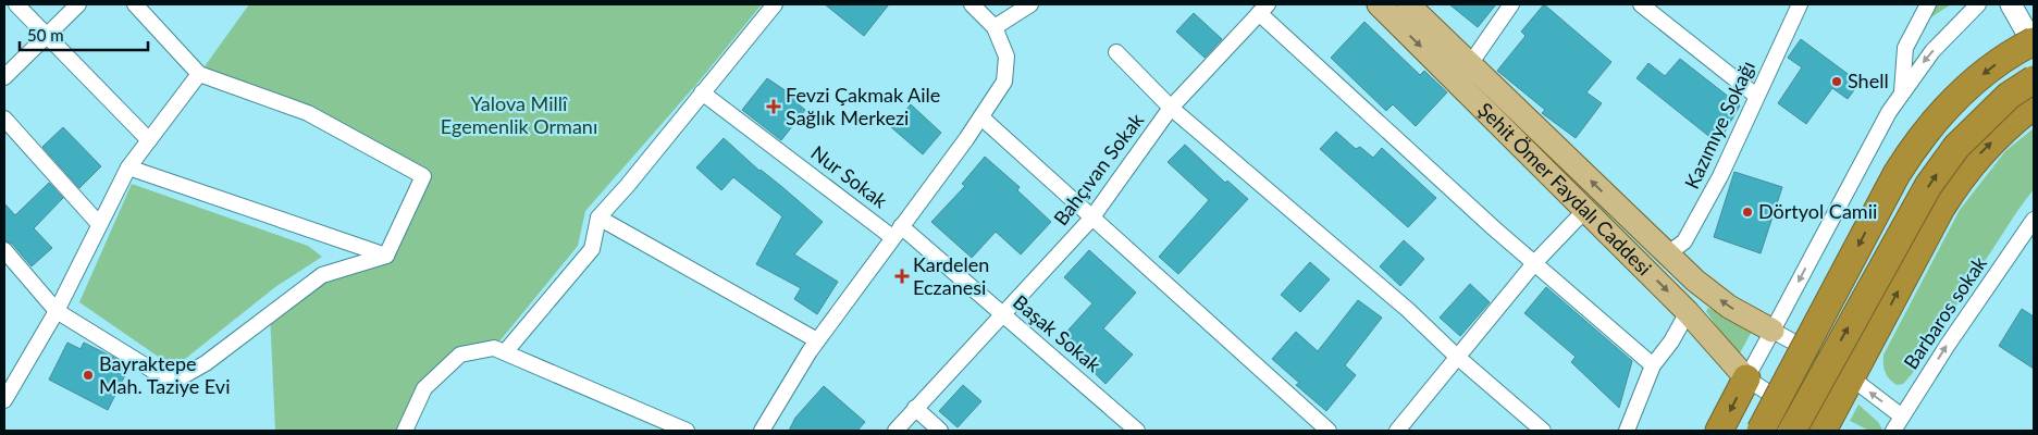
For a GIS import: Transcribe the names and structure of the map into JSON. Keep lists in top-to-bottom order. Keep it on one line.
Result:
{"streets":{"main road":["Şehit Ömer Faydalı Caddesi"],"street":["Kazımıye Sokağı","Bahçıvan Sokak","Nur Sokak","Barbaros sokak","Başak Sokak"]},"crossings":[["Kazımıye Sokağı","Şehit Ömer Faydalı Caddesi"],["Bahçıvan Sokak","Başak Sokak"],["Nur Sokak","Başak Sokak"]],"one_way":["Barbaros sokak"],"parks":["Yalova Millî Egemenlik Ormanı"],"places":{"other":["Shell","Dörtyol Camii","Bayraktepe Mah. Taziye Evi"],"health":["Fevzi Çakmak Aile Sağlık Merkezi","Kardelen Eczanesi"]},"scale_bar":"50 m"}
